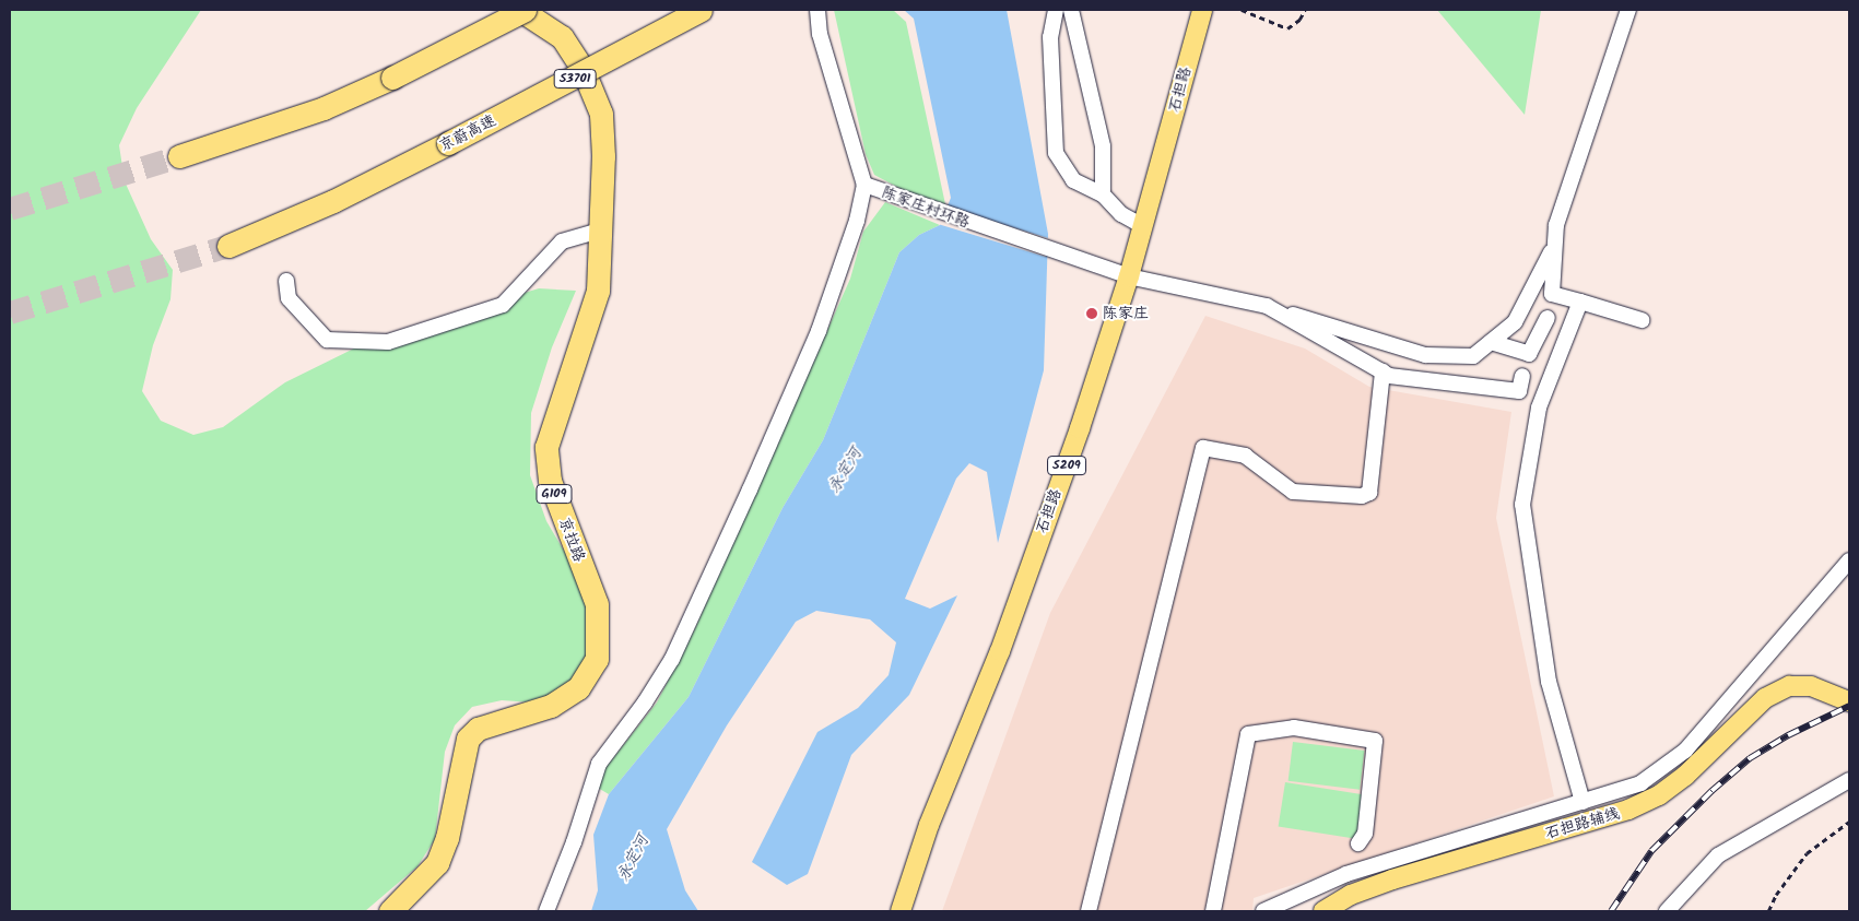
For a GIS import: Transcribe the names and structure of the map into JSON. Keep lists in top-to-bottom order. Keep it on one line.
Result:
{"streets":{"highway":["S3701","京蔚高速","G109","京拉路"],"main road":["石担路","S209","石担路辅线"],"street":["陈家庄村环路"]},"crossings":[["石担路","陈家庄村环路"]],"water":["永定河"],"places":["陈家庄"]}
